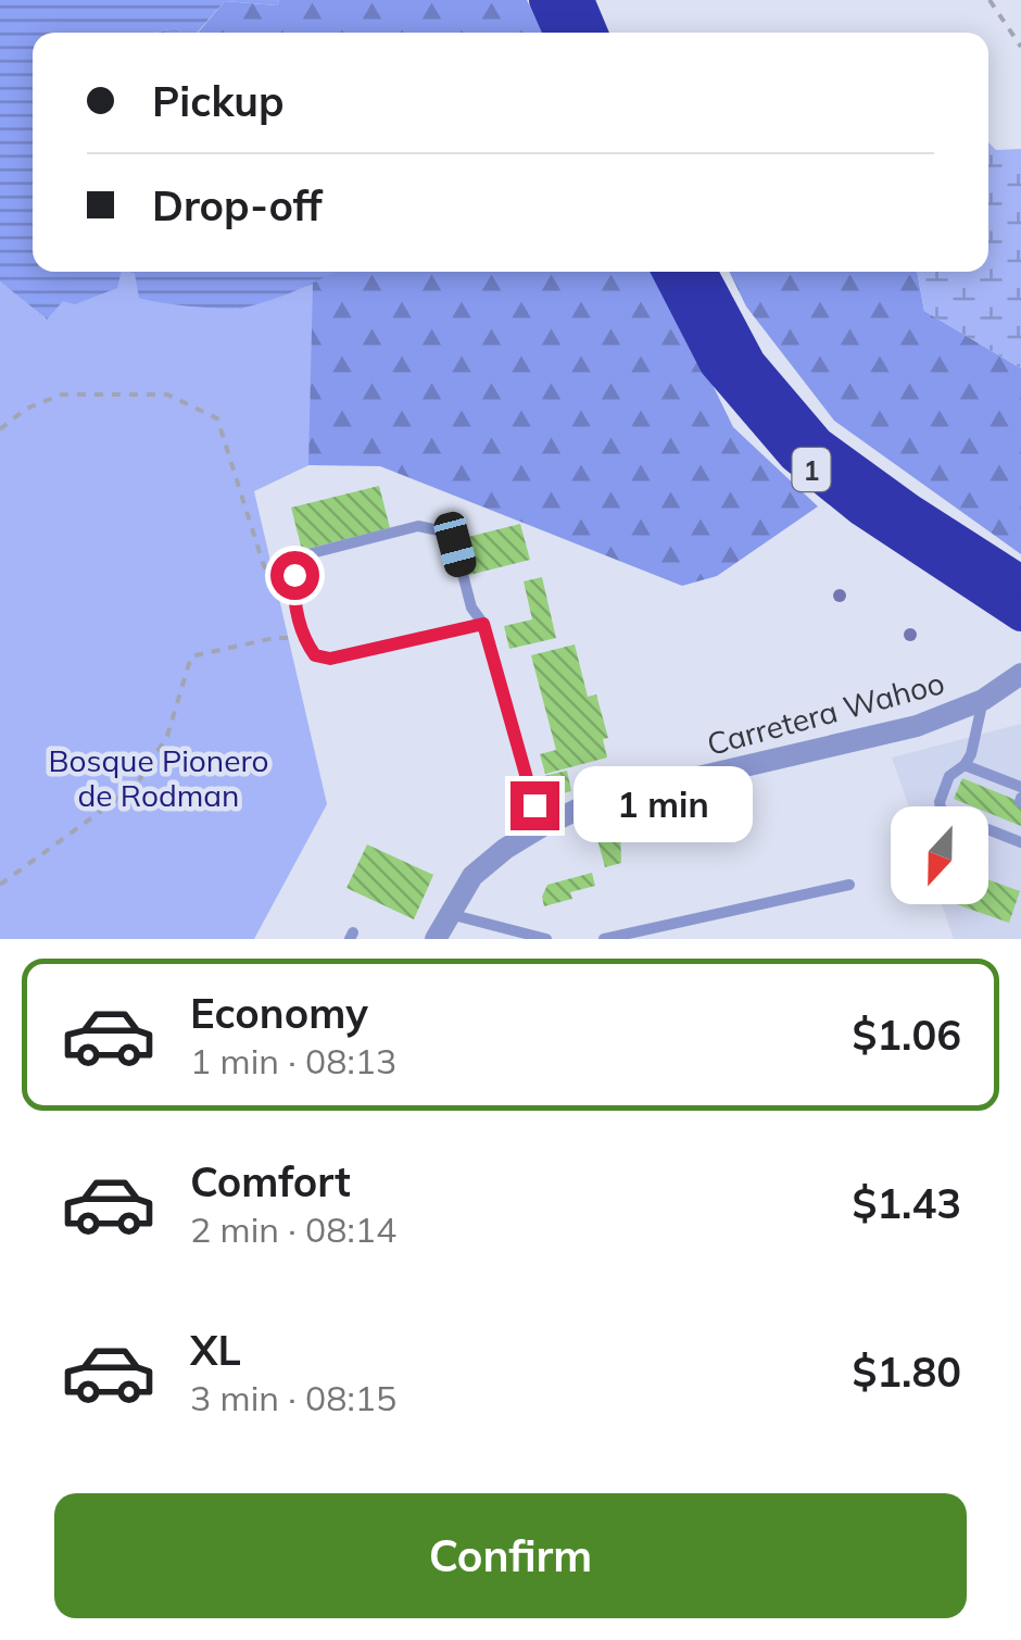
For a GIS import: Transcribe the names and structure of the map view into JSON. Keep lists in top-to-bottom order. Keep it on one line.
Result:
{"streets":{"highway":["1"],"street":["Carretera Wahoo"]},"parks":["Bosque Pionero de Rodman"],"north":"bottom","page":{"banner":["Pickup","Drop-off"],"bubble":"1 min","list":[{"name":"Economy","note":"1 min · 08:13","value":"$1.06"},{"name":"Comfort","note":"2 min · 08:14","value":"$1.43"},{"name":"XL","note":"3 min · 08:15","value":"$1.80"}],"buttons":"Confirm"}}
